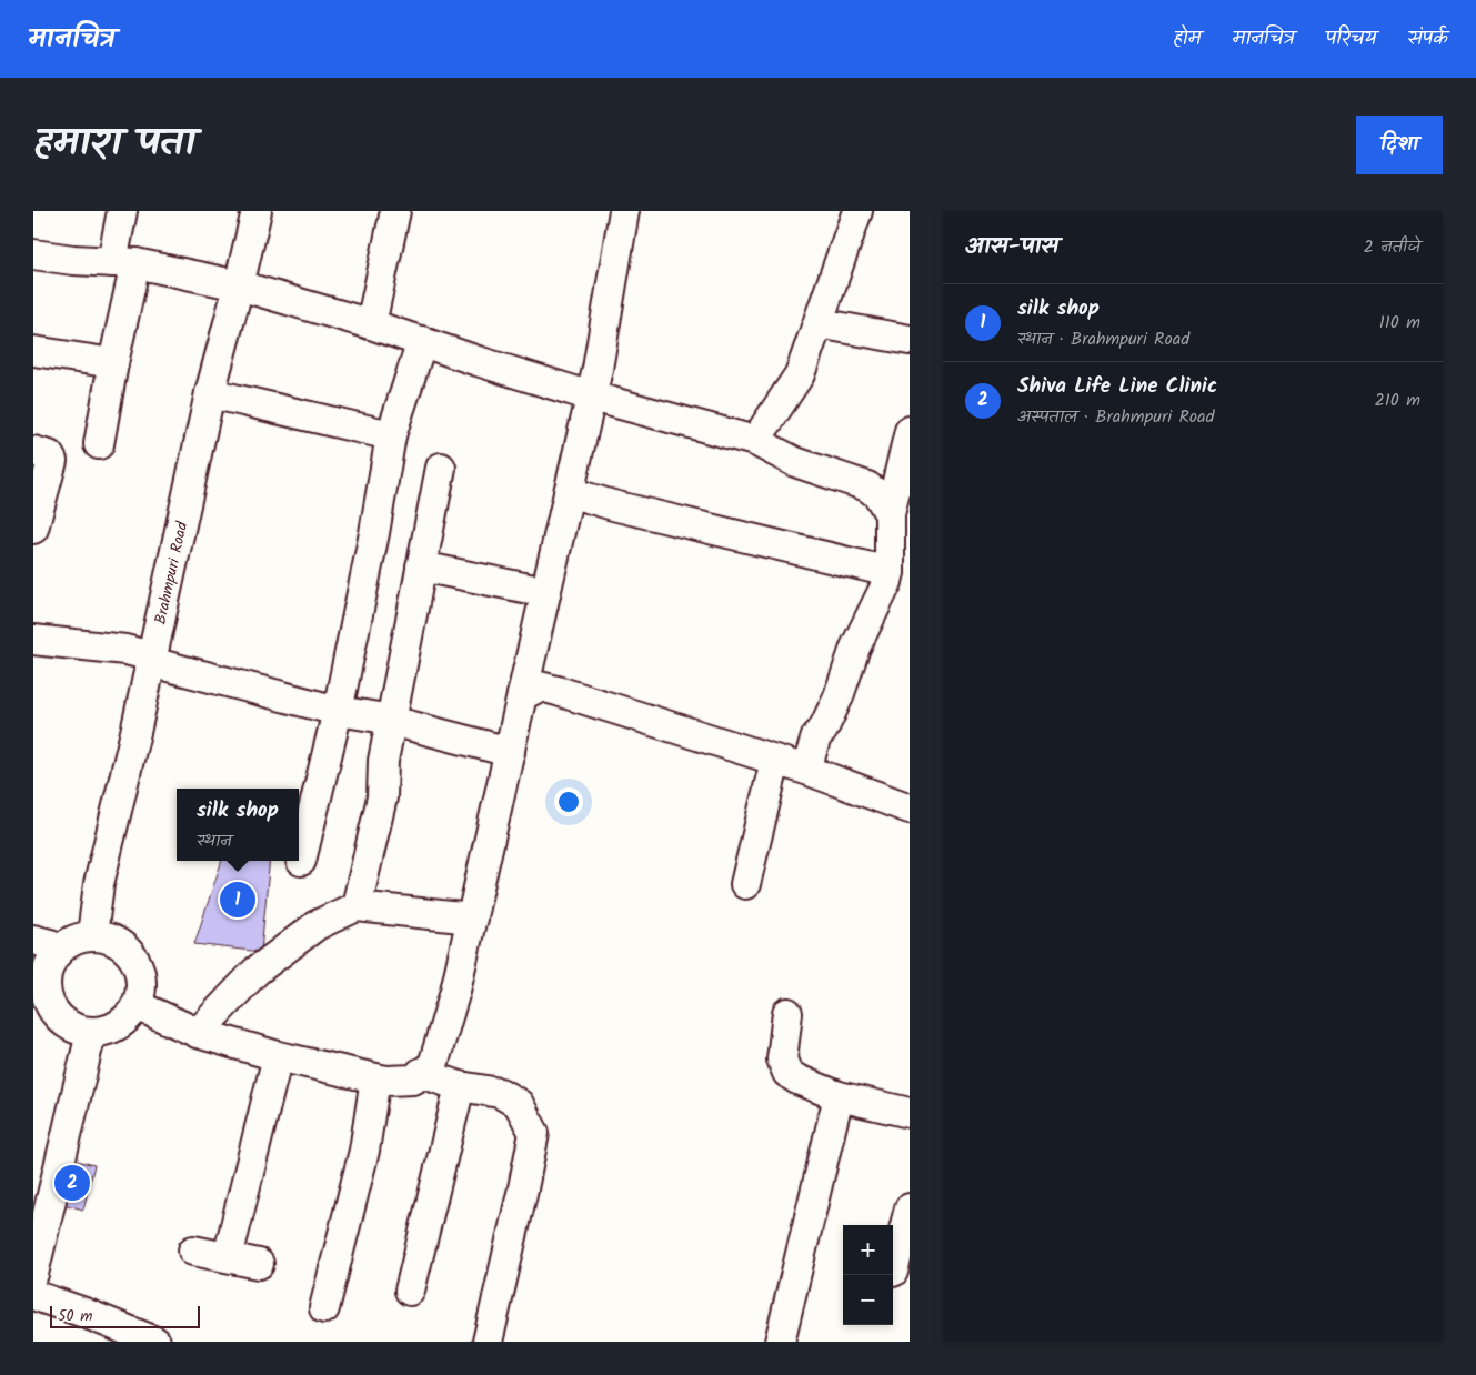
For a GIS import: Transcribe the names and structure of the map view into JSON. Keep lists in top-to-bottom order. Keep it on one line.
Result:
{"streets":{"street":["Brahmpuri Road"]},"scale_bar":"50 m","page":{"header":"मानचित्र","nav":["होम","मानचित्र","परिचय","संपर्क"],"title":"हमारा पता","buttons":"दिशा","heading":["आस-पास","2 नतीजे"],"list":[{"mark":"1","name":"silk shop","note":"स्थान · Brahmpuri Road","value":"110 m"},{"mark":"2","name":"Shiva Life Line Clinic","note":"अस्पताल · Brahmpuri Road","value":"210 m"}],"popup":["silk shop","स्थान"],"pins":["1","2"],"map_buttons":["+","−"],"scale":"50 m"}}
